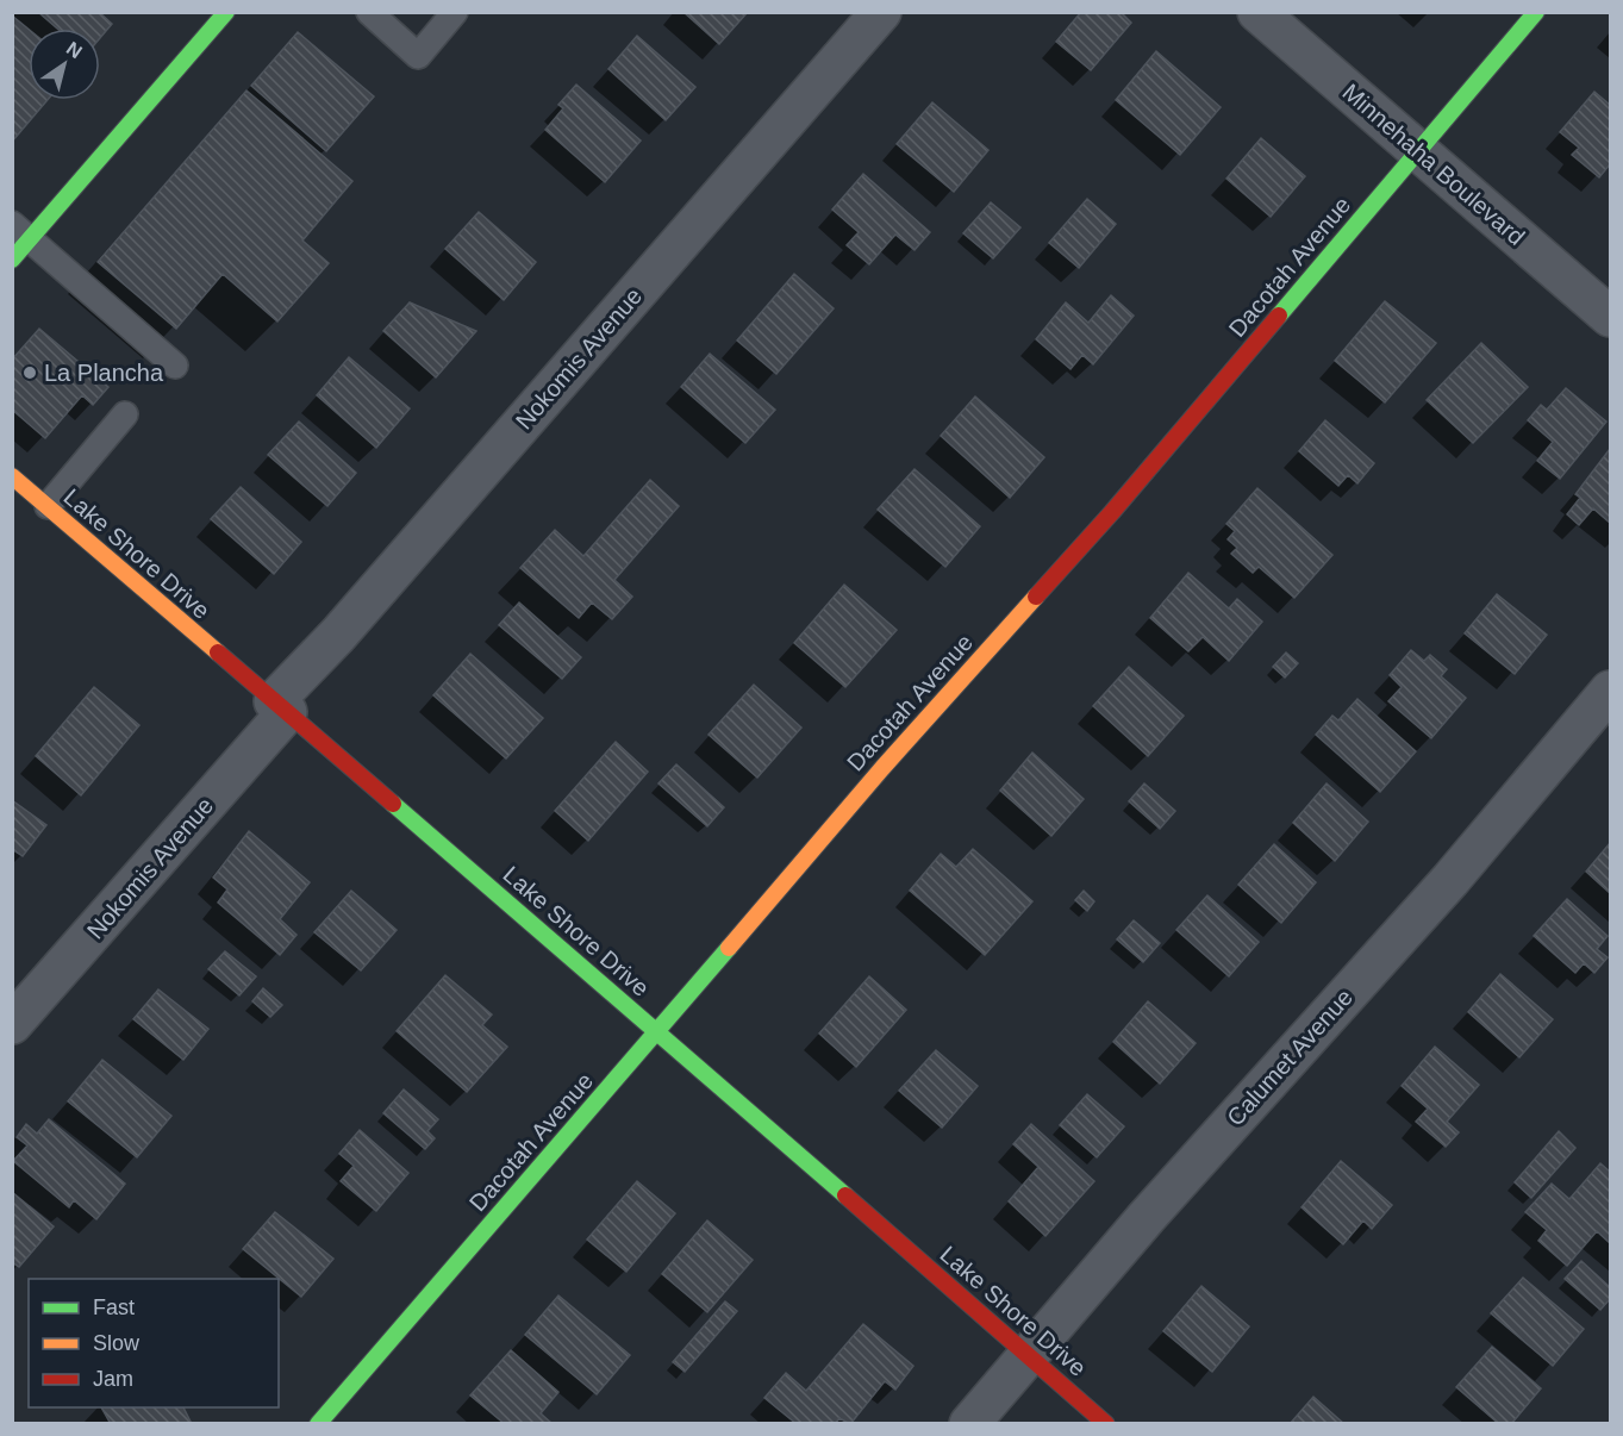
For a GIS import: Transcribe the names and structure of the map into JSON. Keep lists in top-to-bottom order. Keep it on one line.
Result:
{"streets":{"street":["Minnehaha Boulevard","Dacotah Avenue","Nokomis Avenue","Lake Shore Drive","Calumet Avenue"]},"crossings":[["Minnehaha Boulevard","Dacotah Avenue"],["Dacotah Avenue","Lake Shore Drive"],["Nokomis Avenue","Lake Shore Drive"],["Lake Shore Drive","Calumet Avenue"]],"places":["La Plancha"],"legend":["Fast","Slow","Jam"],"north":"top right"}
